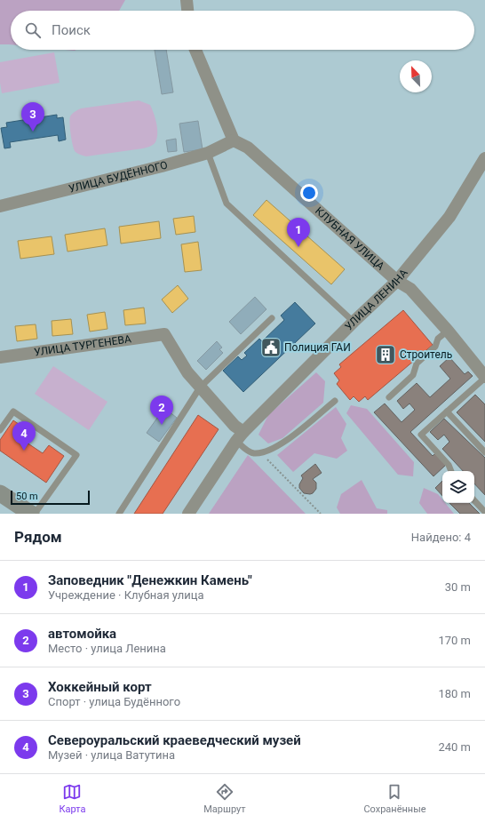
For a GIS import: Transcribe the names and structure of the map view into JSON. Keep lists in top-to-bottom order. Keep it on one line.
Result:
{"streets":{"street":["УЛИЦА БУДЁННОГО","КЛУБНАЯ УЛИЦА","УЛИЦА ЛЕНИНА","УЛИЦА ТУРГЕНЕВА"]},"crossings":[["УЛИЦА БУДЁННОГО","КЛУБНАЯ УЛИЦА"],["КЛУБНАЯ УЛИЦА","УЛИЦА ЛЕНИНА"]],"places":{"public building":["Полиция ГАИ"],"building":["Строитель"]},"scale_bar":"50 m","north":"top left","page":{"search":"Поиск","pins":["3","1","2","4"],"scale":"50 m","heading":["Рядом","Найдено: 4"],"list":[{"mark":"1","name":"Заповедник \"Денежкин Камень\"","note":"Учреждение · Клубная улица","value":"30 m"},{"mark":"2","name":"автомойка","note":"Место · улица Ленина","value":"170 m"},{"mark":"3","name":"Хоккейный корт","note":"Спорт · улица Будённого","value":"180 m"},{"mark":"4","name":"Североуральский краеведческий музей","note":"Музей · улица Ватутина","value":"240 m"}],"nav":["Карта","Маршрут","Сохранённые"]}}
